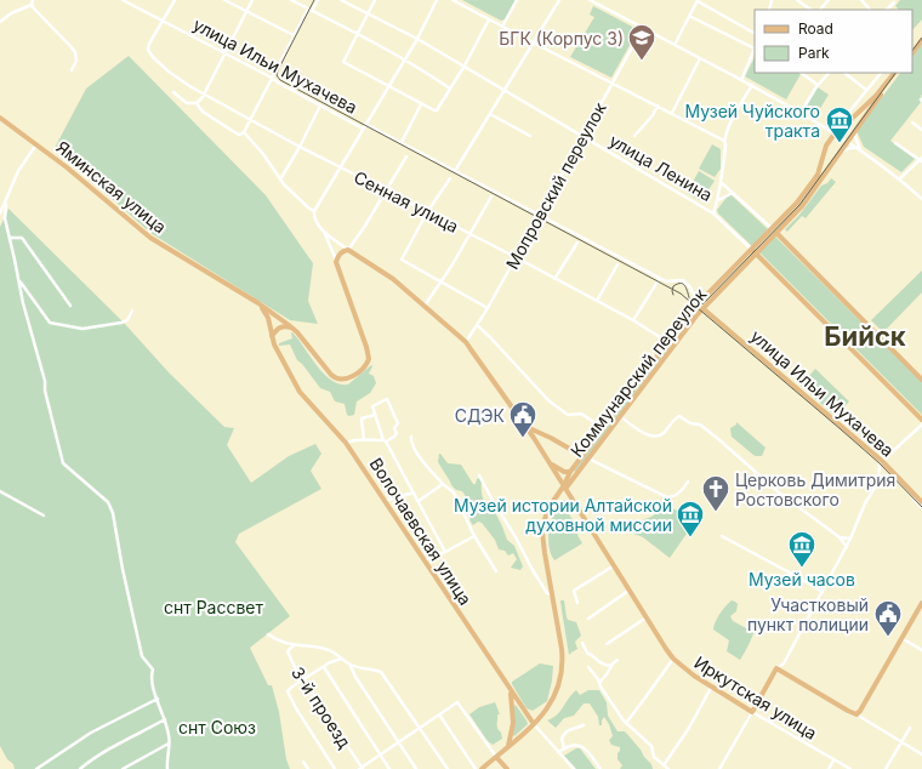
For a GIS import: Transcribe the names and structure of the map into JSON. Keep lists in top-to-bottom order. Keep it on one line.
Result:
{"streets":{"main road":["улица Ильи Мухачева","улица Ленина","Яминская улица","Коммунарский переулок","Волочаевская улица","Иркутская улица"],"street":["Мопровский переулок","Сенная улица","3-й проезд"]},"crossings":[["улица Ильи Мухачева","Сенная улица"],["улица Ильи Мухачева","Коммунарский переулок"],["улица Ленина","Мопровский переулок"],["улица Ленина","Коммунарский переулок"],["Мопровский переулок","Сенная улица"],["Мопровский переулок","Иркутская улица"],["Яминская улица","Волочаевская улица"],["Сенная улица","Коммунарский переулок"],["Коммунарский переулок","Иркутская улица"]],"districts":["Бийск"],"parks":["снт Рассвет","снт Союз"],"places":{"school or university":["БГК (Корпус 3)"],"museum":["Музей Чуйского тракта","Музей истории Алтайской духовной миссии","Музей часов"],"public building":["СДЭК","Участковый пункт полиции"],"church":["Церковь Димитрия Ростовского"]},"legend":["Road","Park"]}
